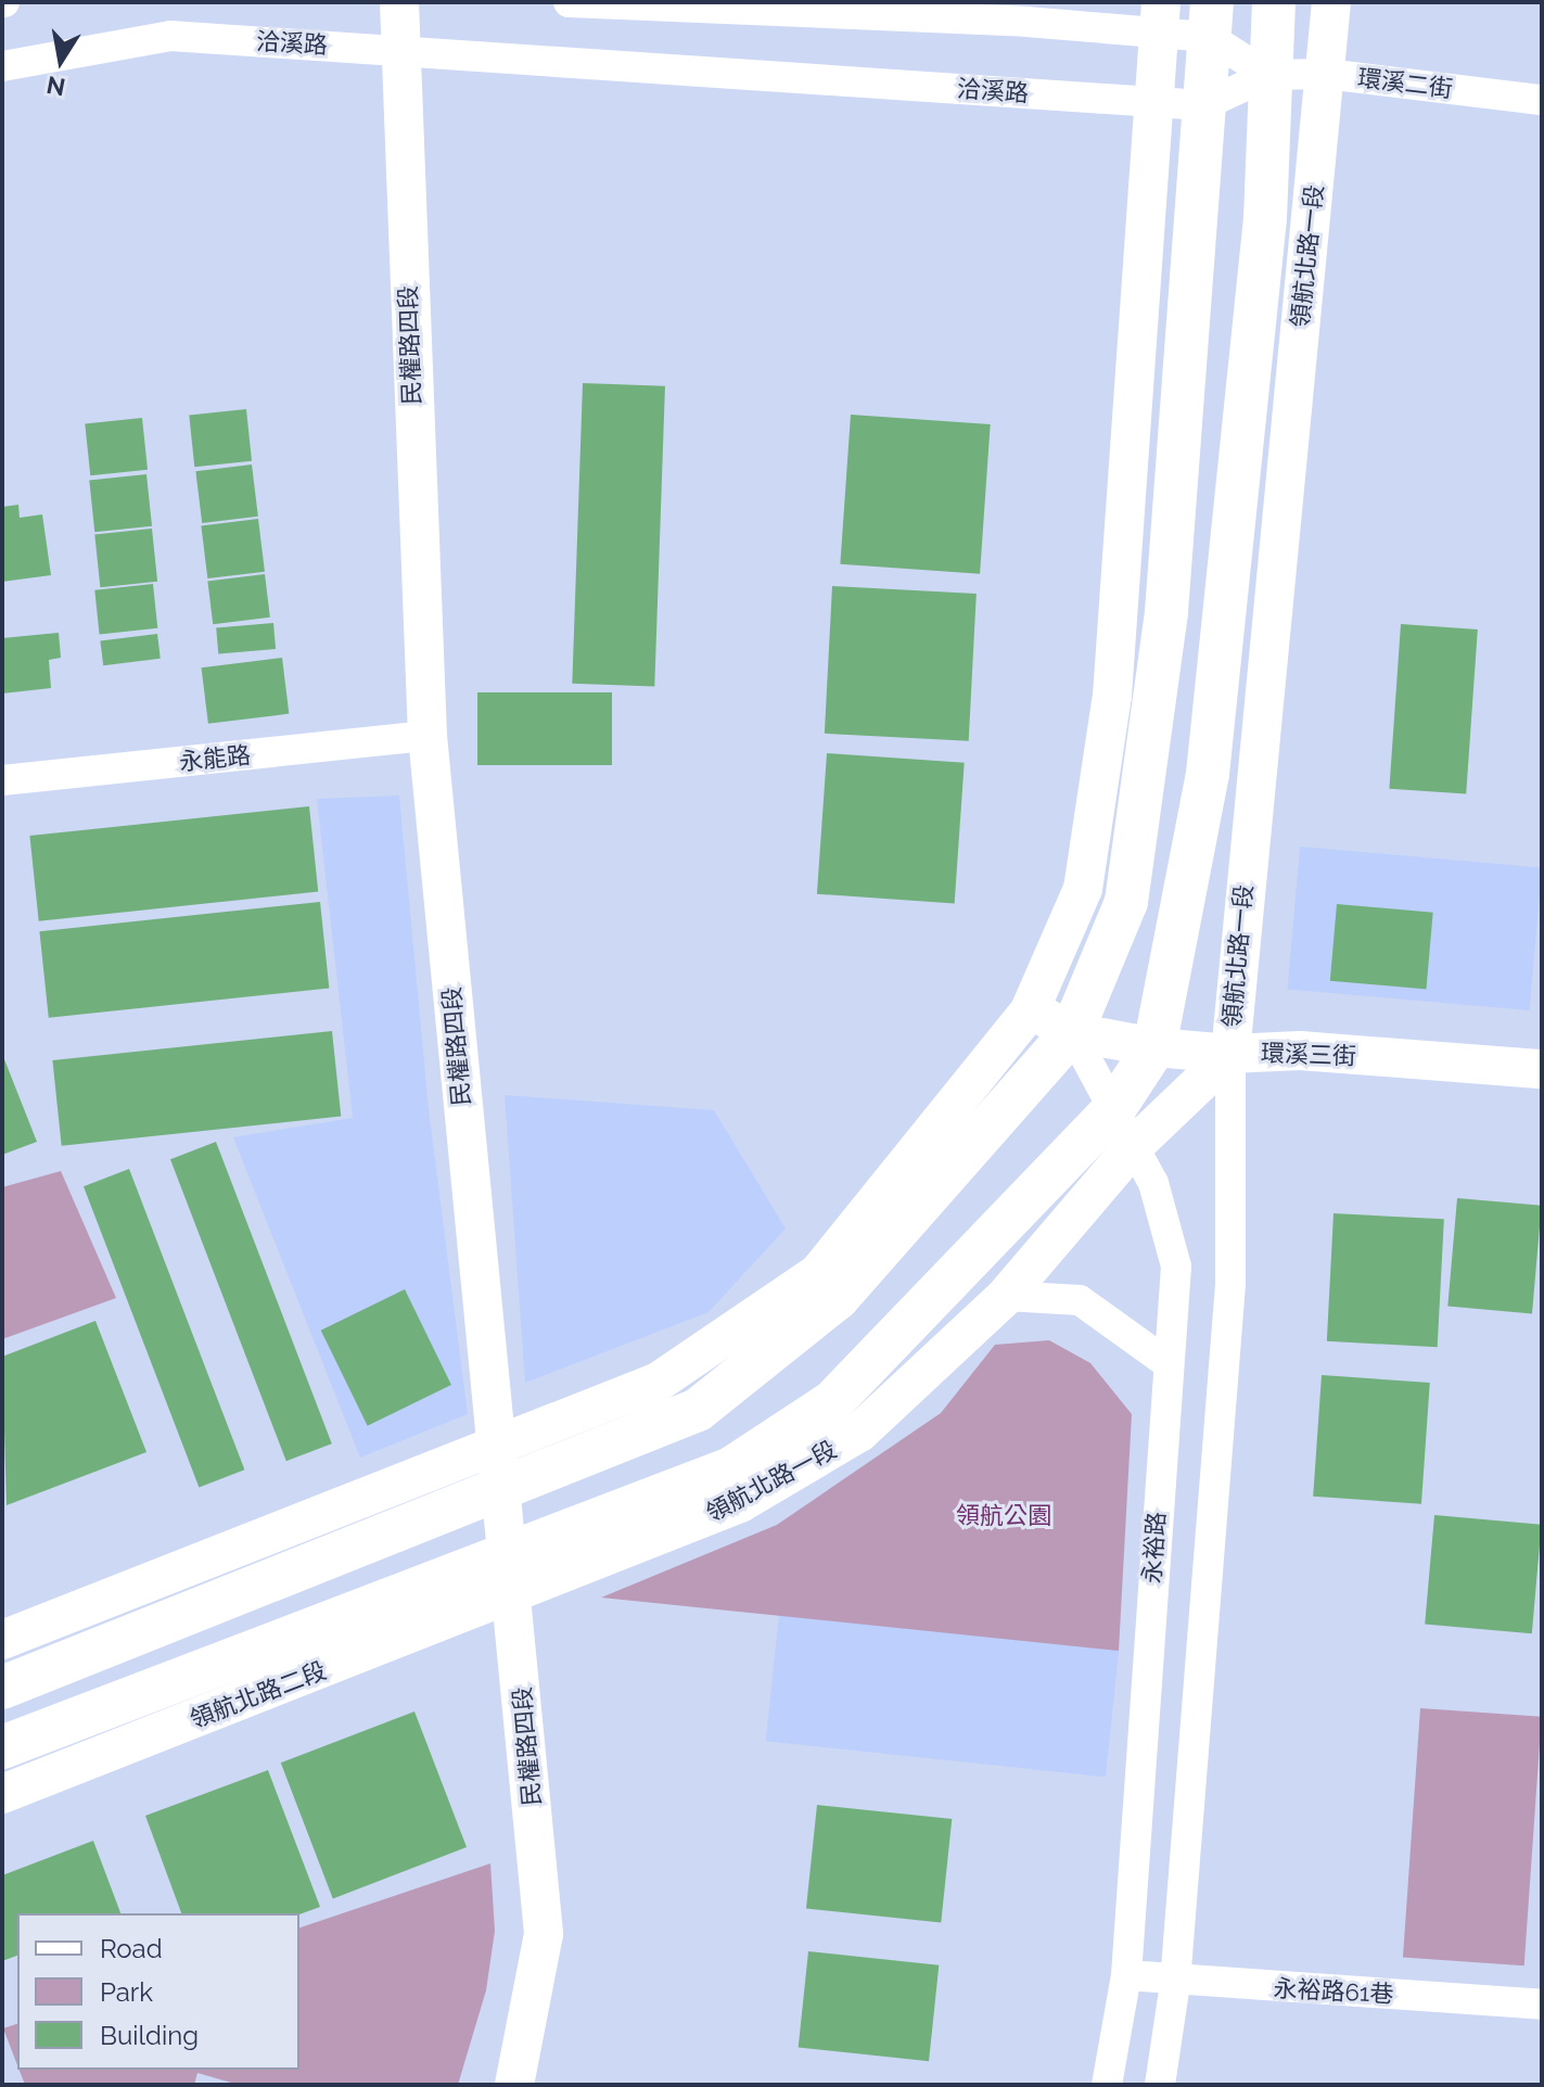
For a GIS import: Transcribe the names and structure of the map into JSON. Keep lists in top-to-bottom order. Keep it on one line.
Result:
{"streets":{"main road":["領航北路一段","領航北路二段"],"street":["洽溪路","環溪二街","民權路四段","永能路","環溪三街","永裕路","永裕路61巷"]},"crossings":[["洽溪路","民權路四段"],["環溪二街","領航北路一段"],["領航北路一段","民權路四段"],["領航北路一段","環溪三街"],["領航北路一段","永裕路"],["領航北路一段","領航北路二段"],["民權路四段","永能路"],["民權路四段","領航北路二段"],["環溪三街","永裕路"],["永裕路","永裕路61巷"]],"parks":["領航公園"],"legend":["Road","Park","Building"],"north":"bottom"}
